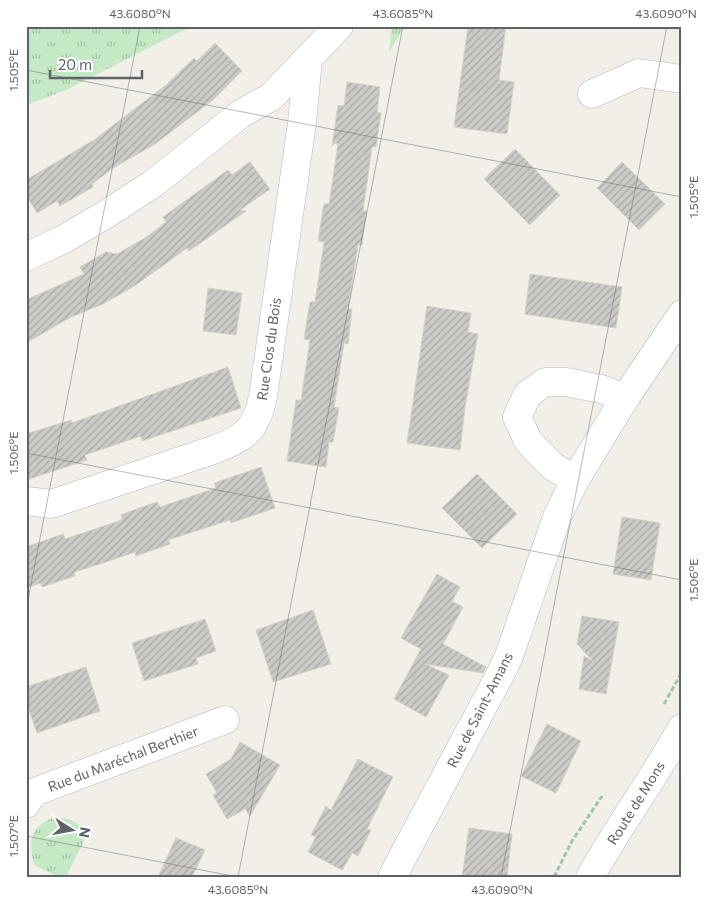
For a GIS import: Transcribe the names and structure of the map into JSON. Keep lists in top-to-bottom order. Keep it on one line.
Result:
{"streets":{"street":["Rue Clos du Bois","Rue de Saint-Amans","Rue du Maréchal Berthier","Route de Mons"]},"scale_bar":"20 m","north":"right","coordinates":["43.6080°N","43.6085°N","43.6090°N","1.505°E","1.506°E","1.507°E"]}
